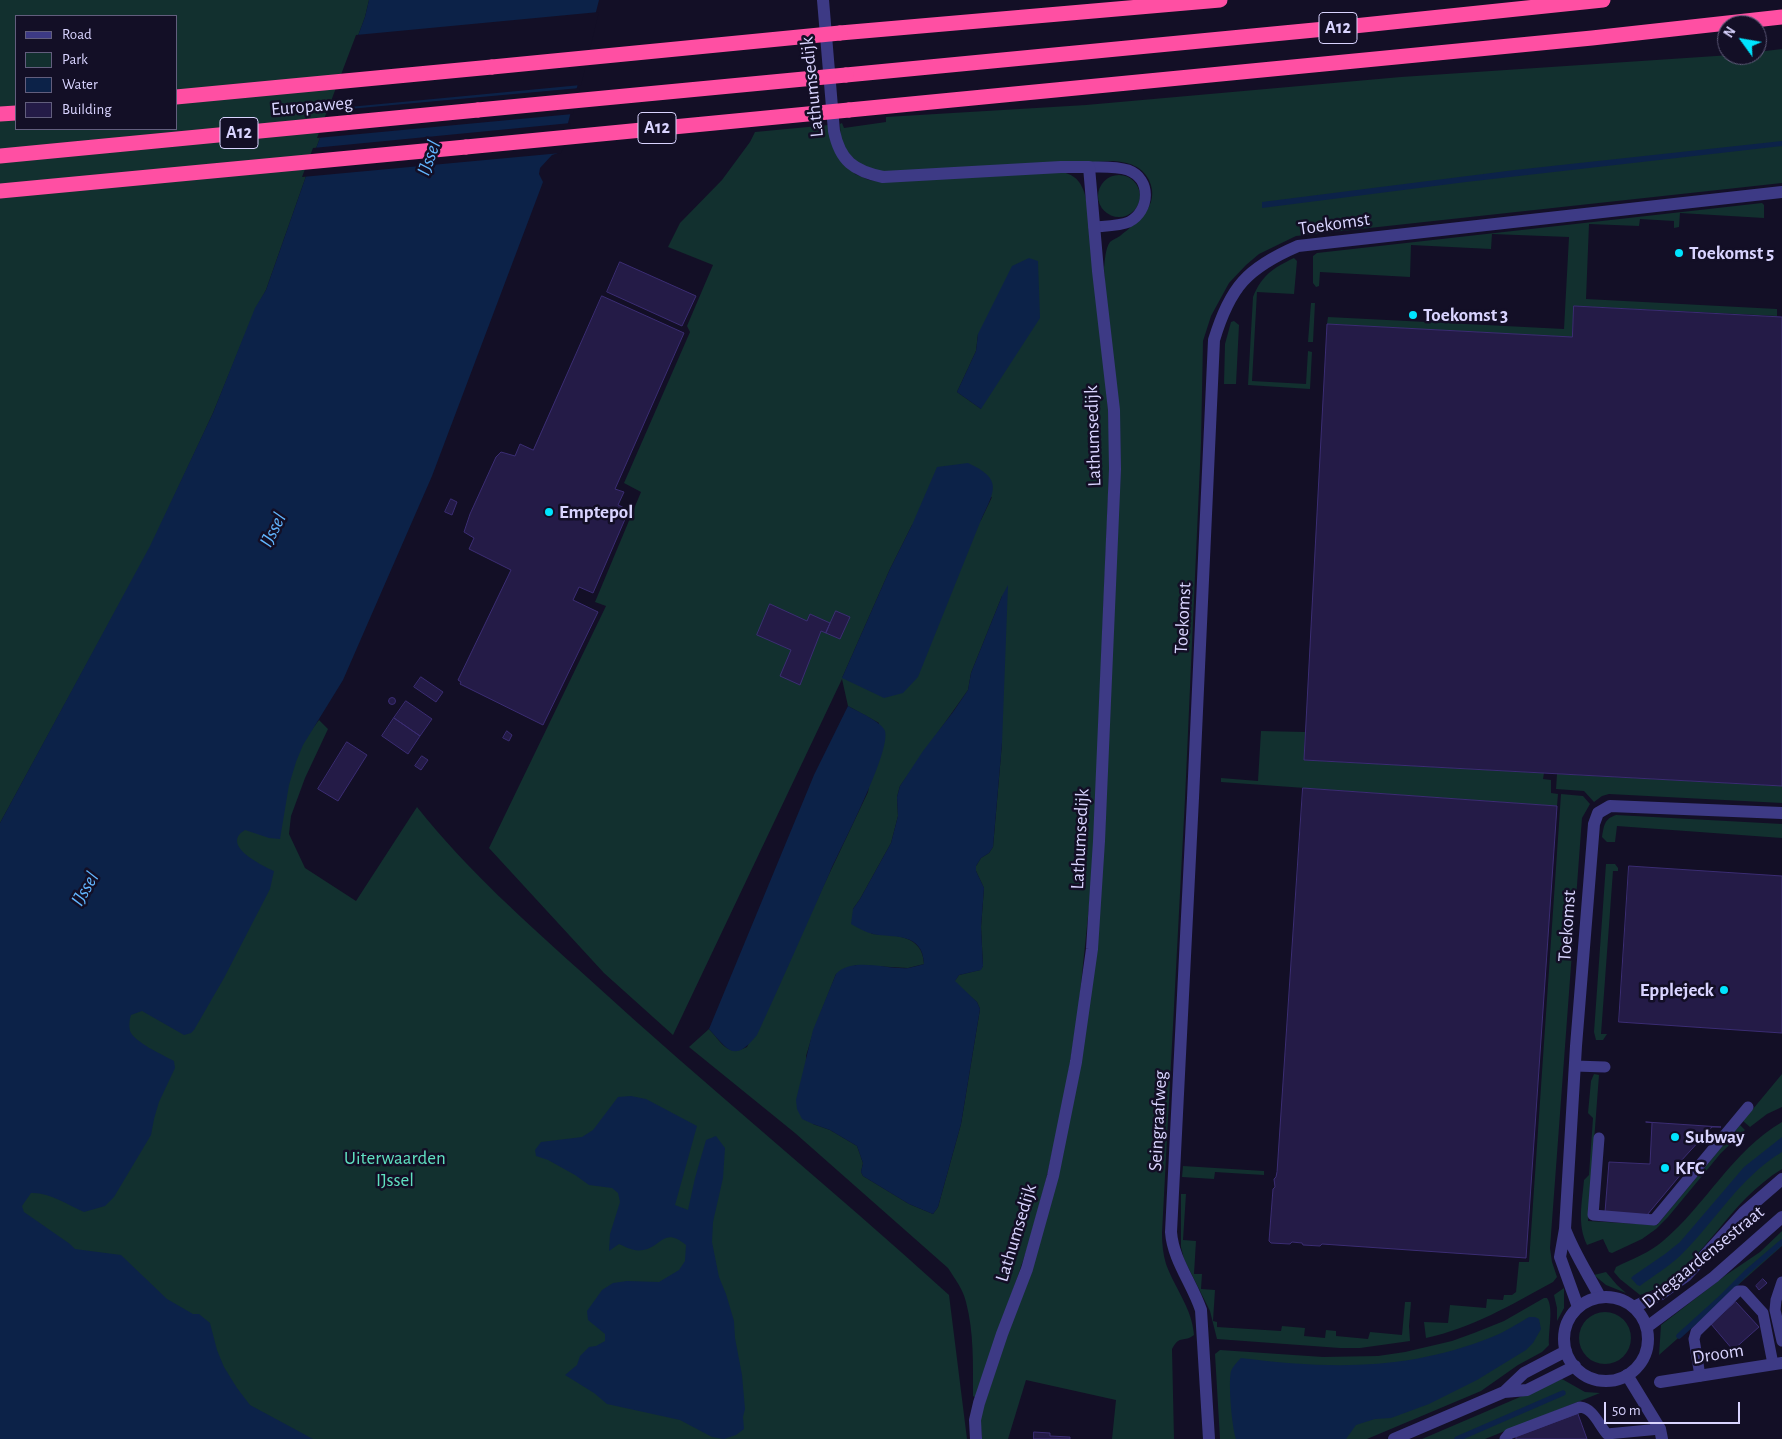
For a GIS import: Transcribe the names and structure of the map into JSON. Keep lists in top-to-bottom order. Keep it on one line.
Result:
{"streets":{"highway":["A12","Europaweg"],"street":["Lathumsedijk","Toekomst","Seingraafweg","Driegaardensestraat","Droom"]},"crossings":[["Toekomst","Seingraafweg"],["Toekomst","Driegaardensestraat"]],"water":["IJssel"],"parks":["Uiterwaarden IJssel"],"places":["Toekomst 5","Toekomst 3","Emptepol","Epplejeck","Subway","KFC"],"legend":["Road","Park","Water","Building"],"scale_bar":"50 m","north":"top left"}
